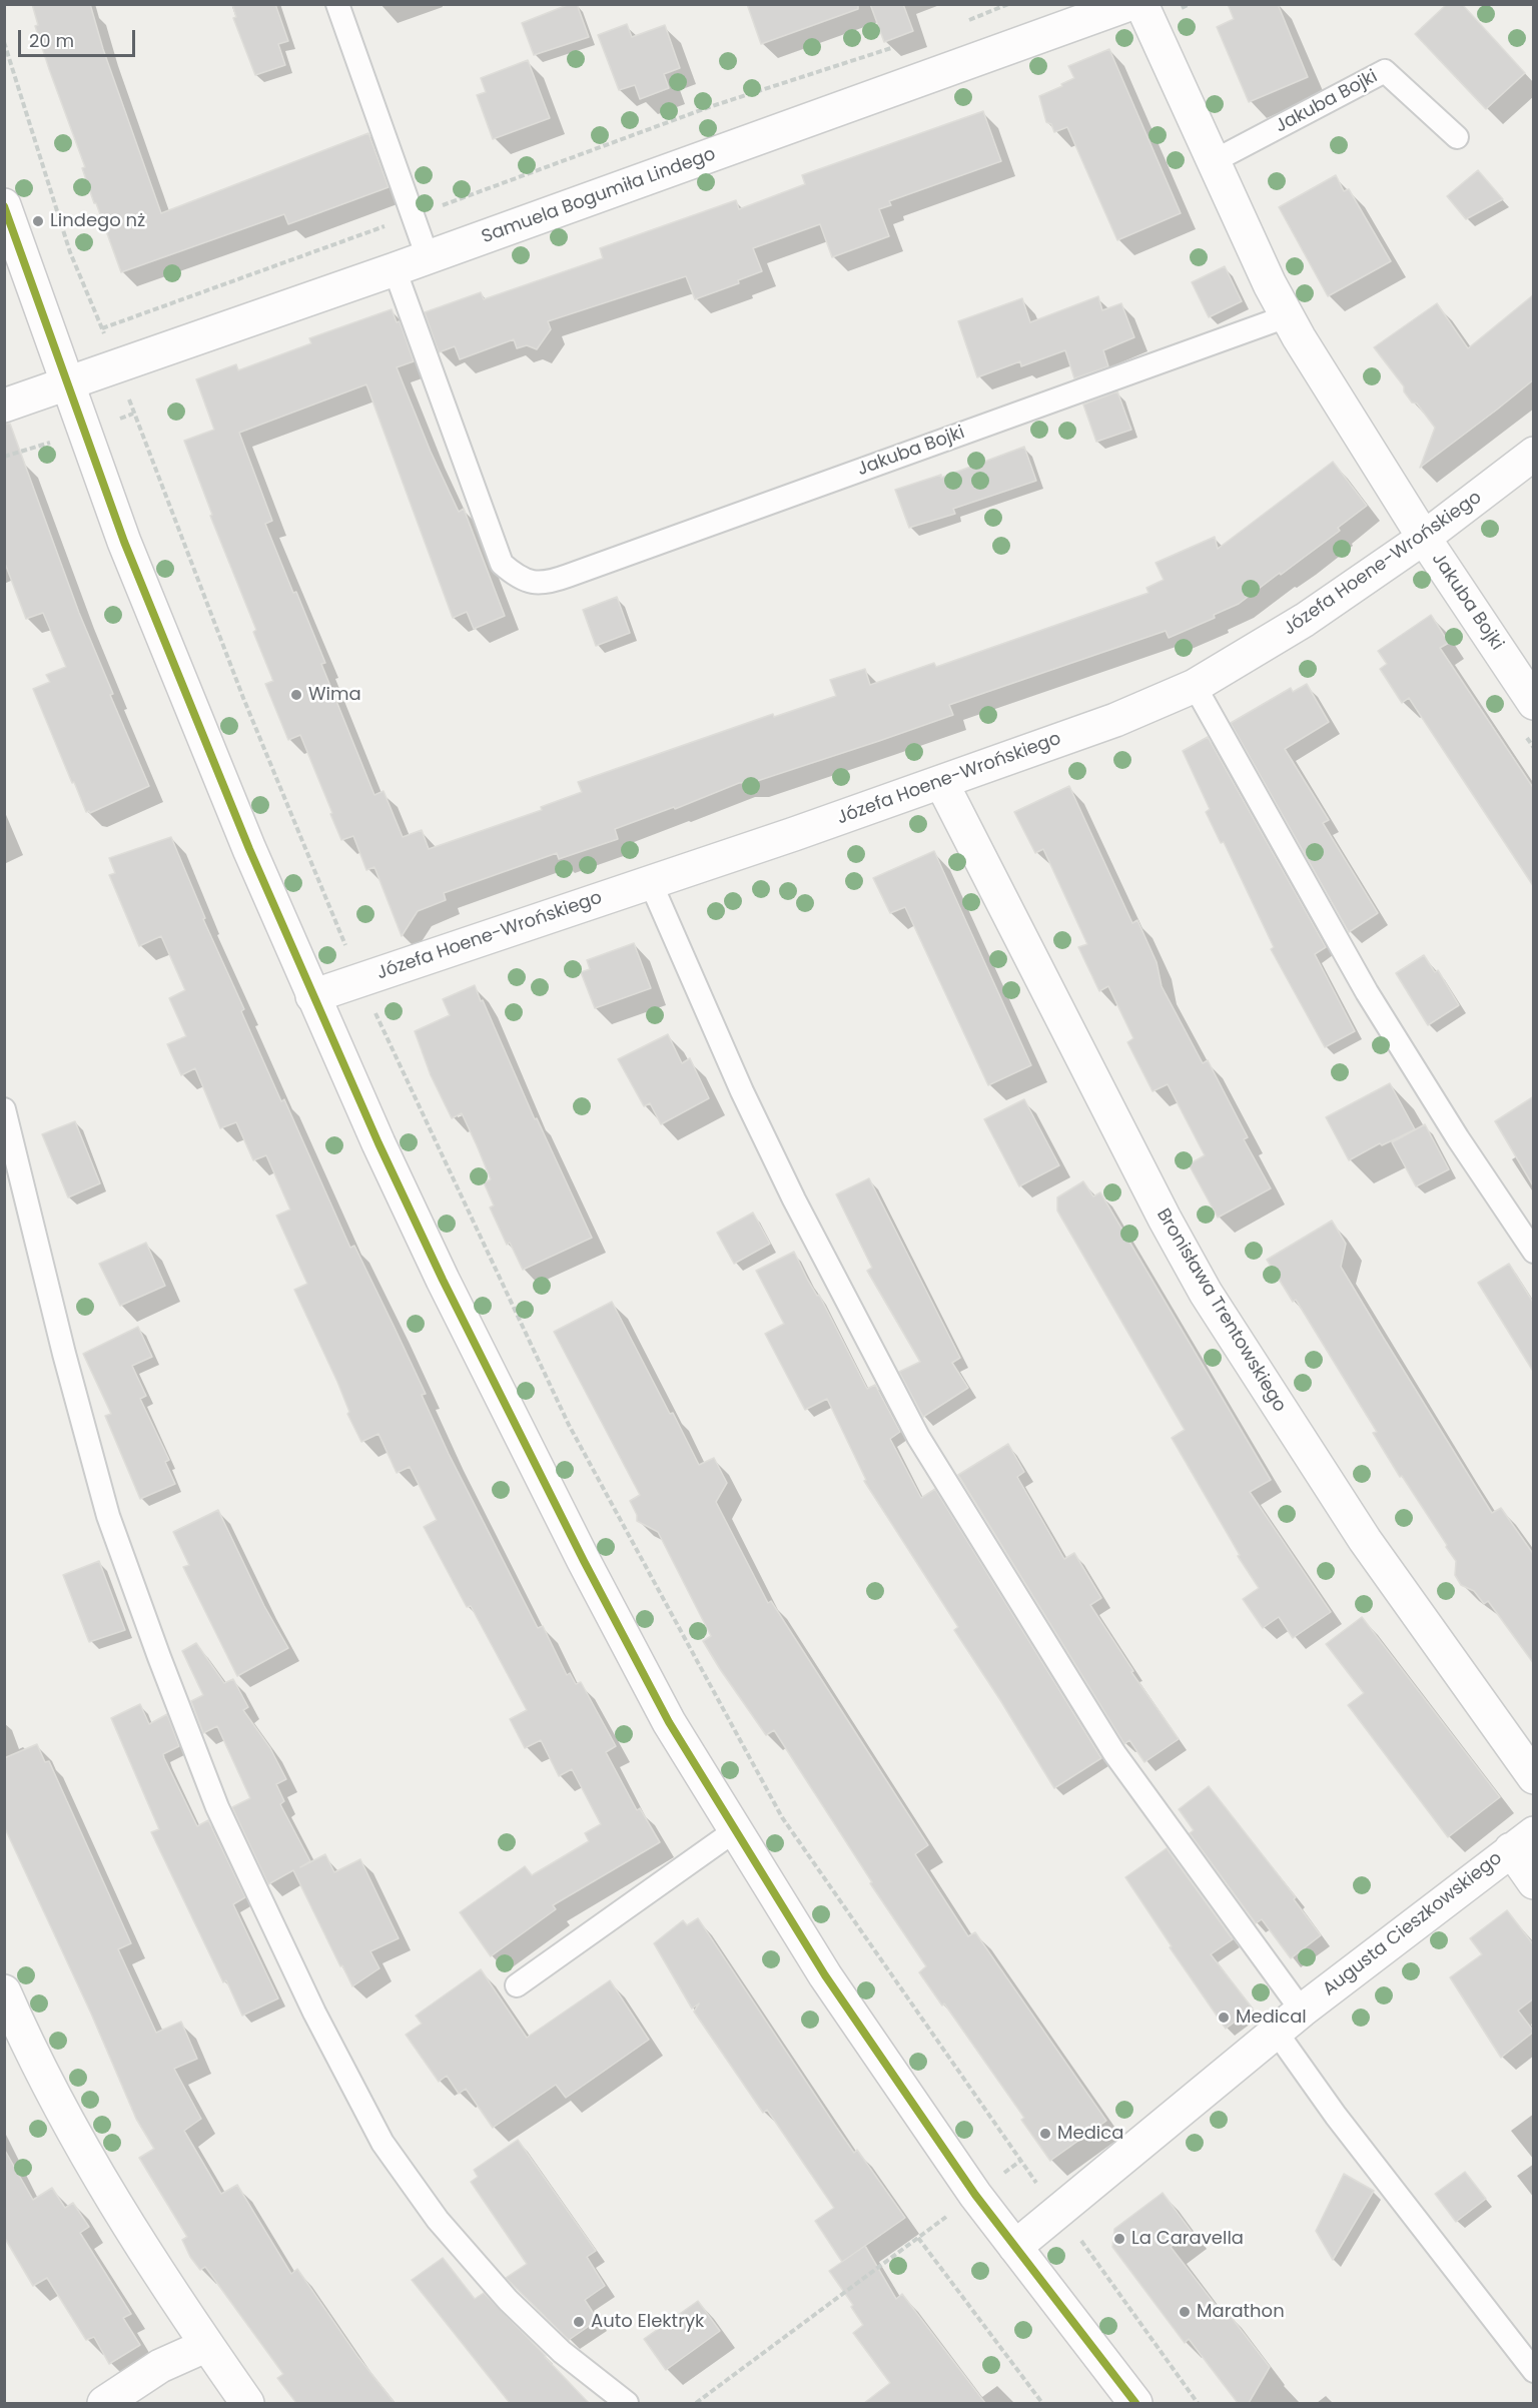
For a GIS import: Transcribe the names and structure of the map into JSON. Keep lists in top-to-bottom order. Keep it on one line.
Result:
{"streets":{"street":["Jakuba Bojki","Samuela Bogumiła Lindego","Józefa Hoene-Wrońskiego","Bronisława Trentowskiego","Augusta Cieszkowskiego"]},"crossings":[["Jakuba Bojki","Samuela Bogumiła Lindego"],["Jakuba Bojki","Józefa Hoene-Wrońskiego"],["Józefa Hoene-Wrońskiego","Bronisława Trentowskiego"]],"places":["Lindego nż","Wima","Medical","Medica","La Caravella","Marathon","Auto Elektryk"],"scale_bar":"20 m"}
